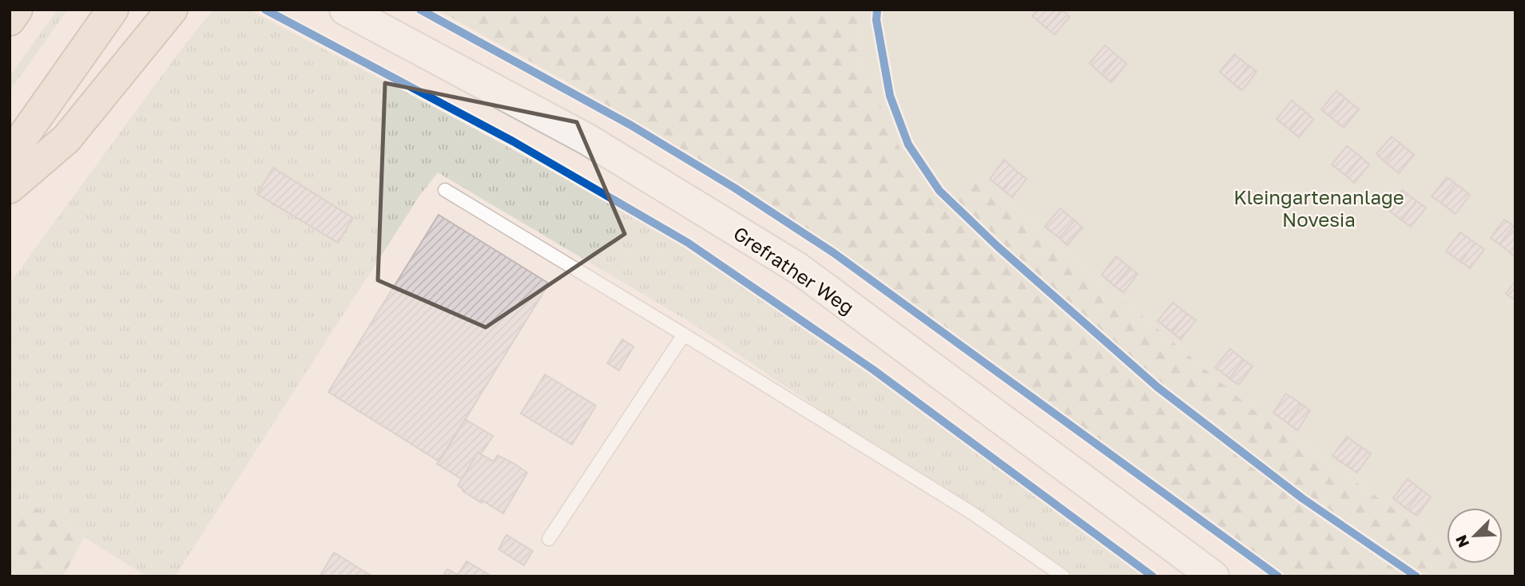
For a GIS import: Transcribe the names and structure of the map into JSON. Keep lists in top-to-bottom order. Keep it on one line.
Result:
{"streets":{"main road":["Grefrather Weg"]},"parks":["Kleingartenanlage Novesia"],"north":"bottom left"}
